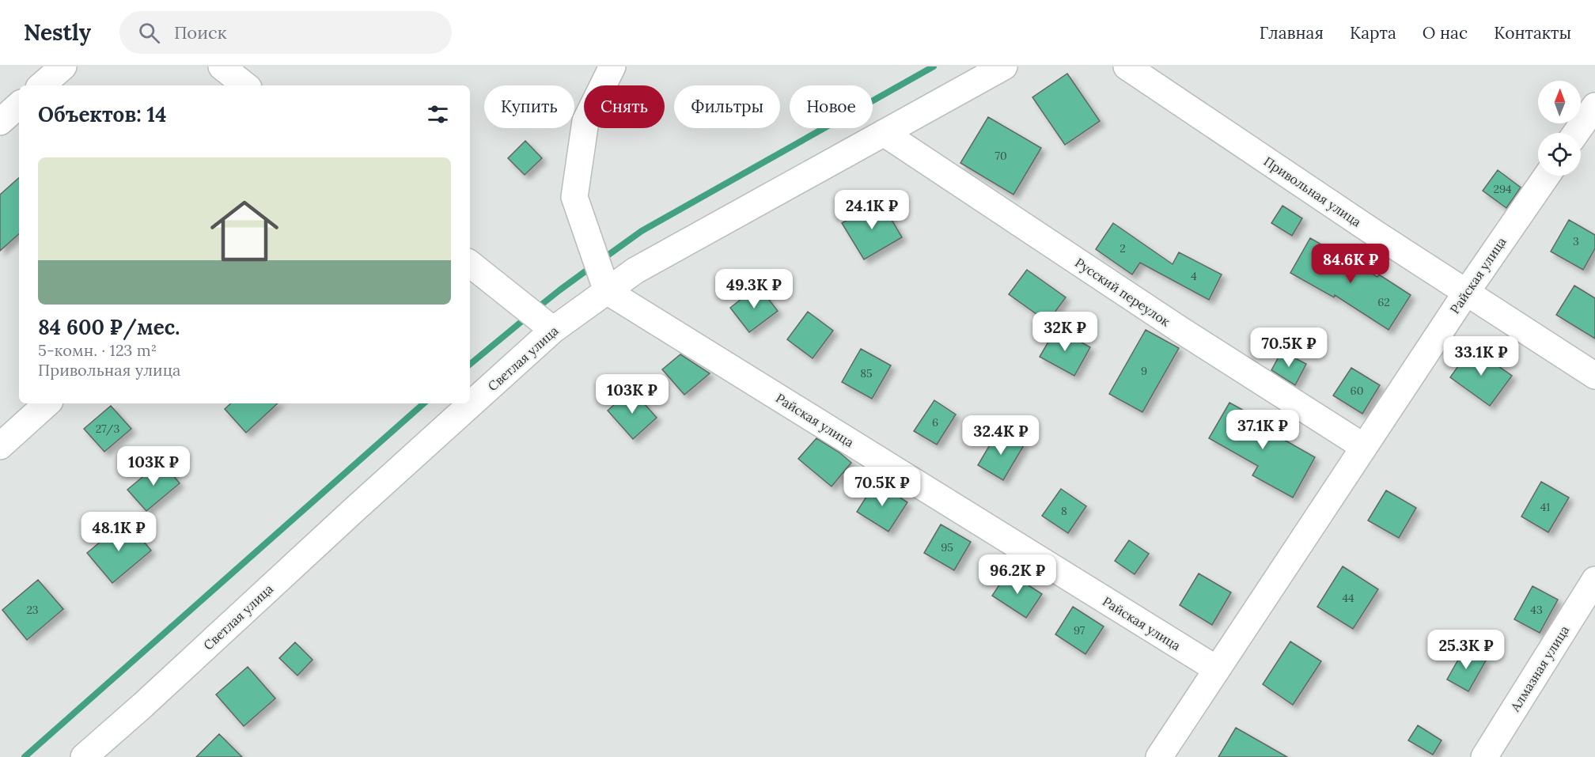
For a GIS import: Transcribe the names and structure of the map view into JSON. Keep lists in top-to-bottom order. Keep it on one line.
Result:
{"streets":{"street":["Привольная улица","Райская улица","Русский переулок","Светлая улица","Алмазная улица"]},"crossings":[["Привольная улица","Райская улица"],["Райская улица","Русский переулок"],["Райская улица","Светлая улица"],["Русский переулок","Светлая улица"]],"house_numbers":["70","294","3","2","4","62","9","85","60","6","27/3","41","8","95","44","23","43","97"],"north":"top","page":{"header":"Nestly","search":"Поиск","nav":["Главная","Карта","О нас","Контакты"],"chip":["Купить","Снять","Фильтры","Новое"],"heading":"Объектов: 14","list":[{"name":"84 600 ₽/мес.","note":"5-комн. · 123 m² · Привольная улица"}],"price":["24.1K ₽","84.6K ₽","49.3K ₽","32K ₽","70.5K ₽","33.1K ₽","103K ₽","37.1K ₽","32.4K ₽","103K ₽","70.5K ₽","48.1K ₽","96.2K ₽","25.3K ₽"]}}
